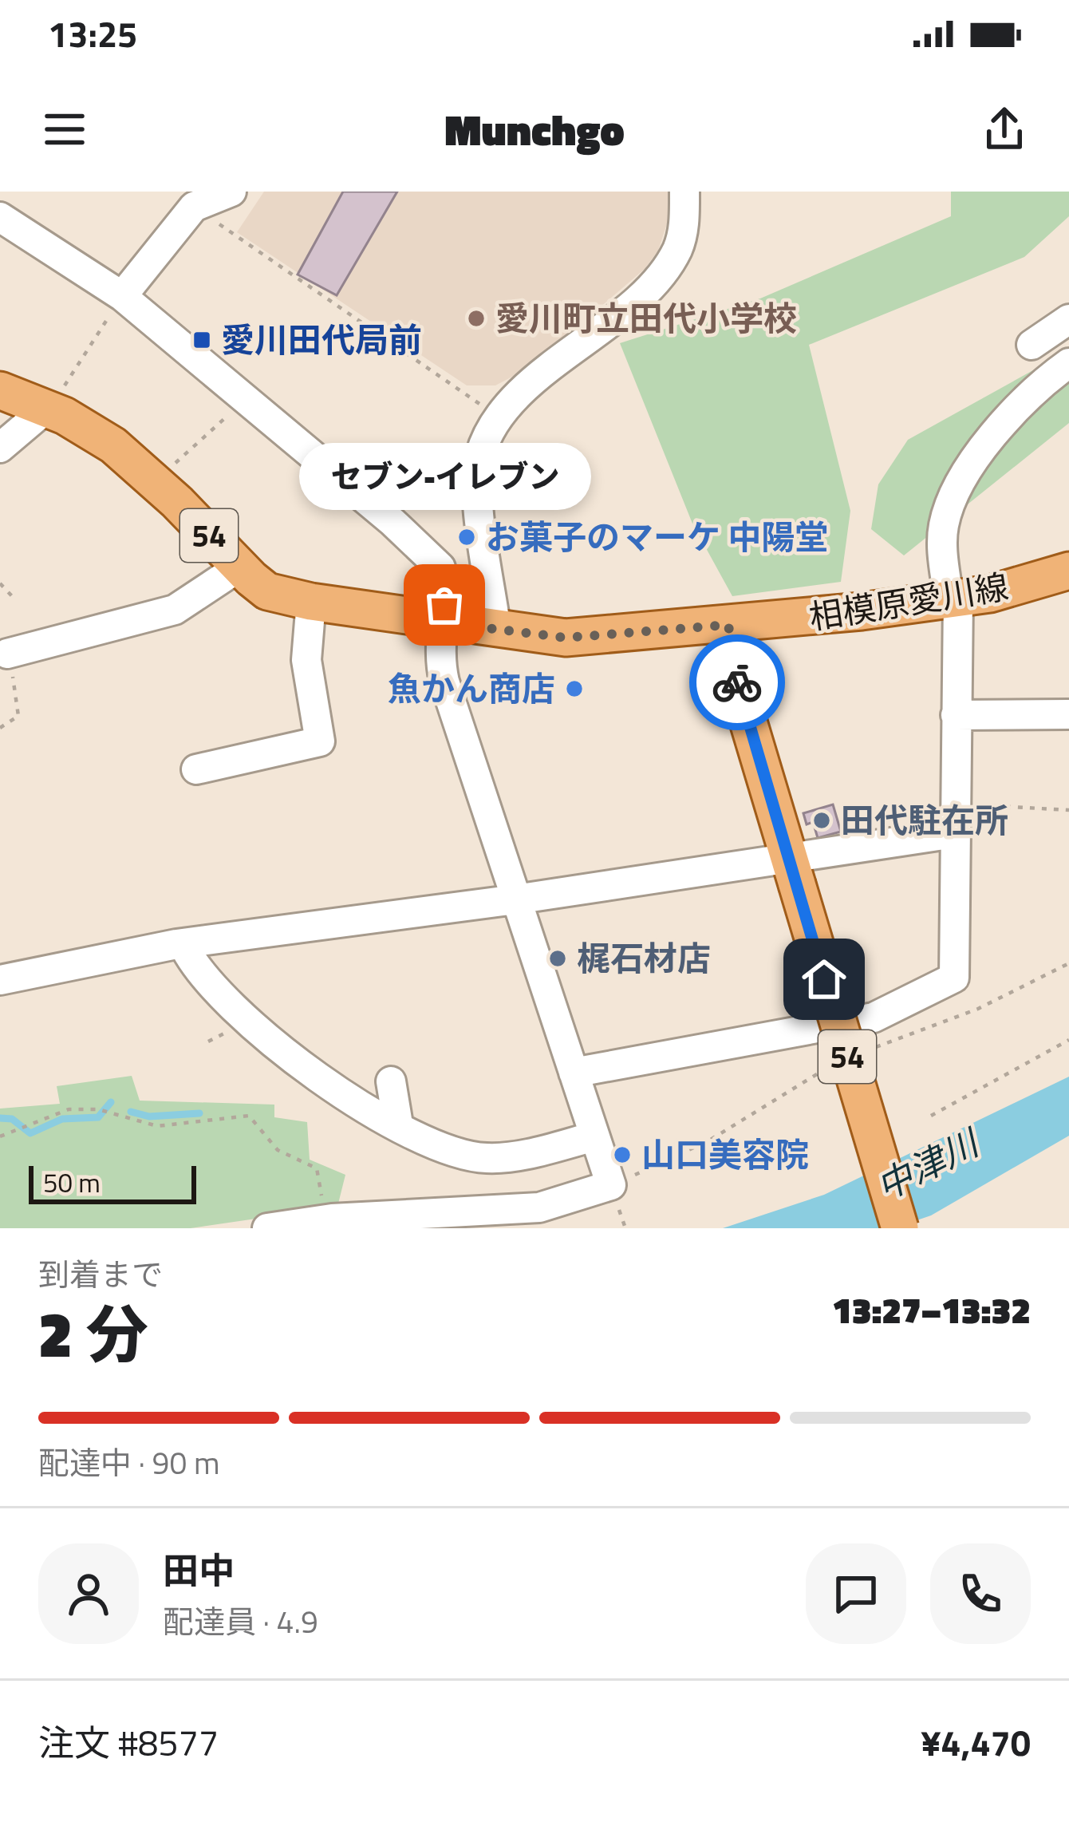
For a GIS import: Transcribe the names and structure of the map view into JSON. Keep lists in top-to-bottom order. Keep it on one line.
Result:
{"streets":{"main road":["54","相模原愛川線"]},"crossings":[["54","相模原愛川線"]],"water":["中津川"],"places":{"other":["愛川町立田代小学校","お菓子のマーケ 中陽堂","セブン-イレブン","魚かん商店","田代駐在所","梶石材店","山口美容院"],"transit":["愛川田代局前"]},"scale_bar":"50 m","page":{"status":"13:25","header":"Munchgo","bubble":"セブン-イレブン","scale":"50 m","heading":["2 分","到着まで","13:27–13:32"],"panel":["田中","配達員 · 4.9","注文 #8577","¥4,470"],"bar":"配達中 · 90 m"}}
